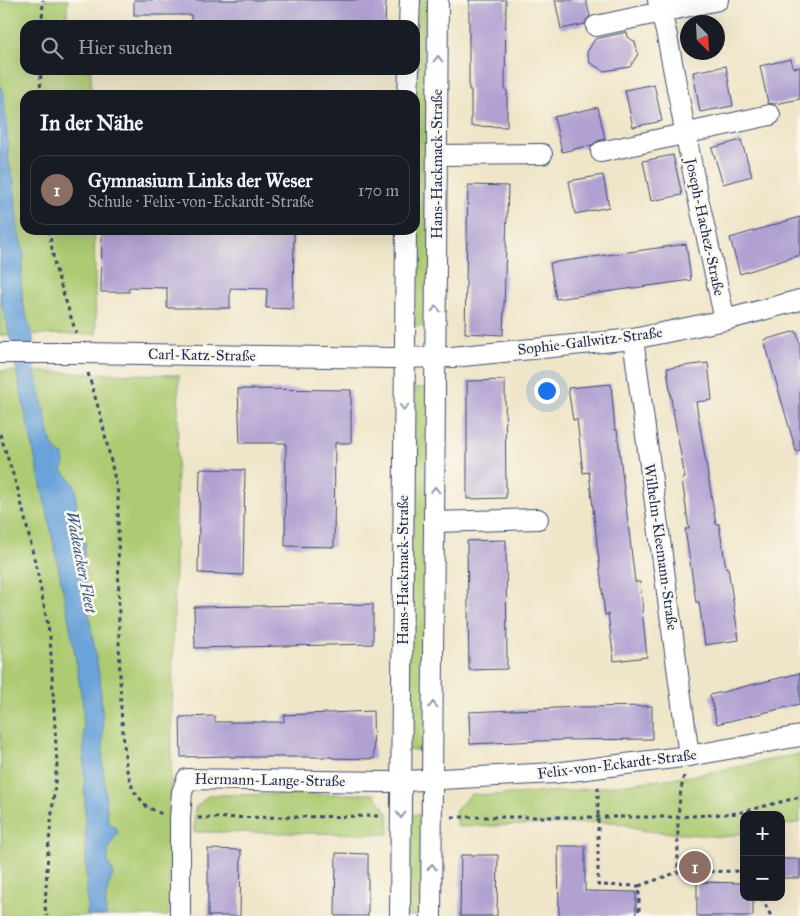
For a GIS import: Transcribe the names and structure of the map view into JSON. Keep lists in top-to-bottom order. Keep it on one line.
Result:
{"streets":{"street":["Hans-Hackmack-Straße","Joseph-Hachez-Straße","Sophie-Gallwitz-Straße","Carl-Katz-Straße","Wilhelm-Kleemann-Straße","Felix-von-Eckardt-Straße","Hermann-Lange-Straße"]},"crossings":[["Hans-Hackmack-Straße","Sophie-Gallwitz-Straße"],["Hans-Hackmack-Straße","Carl-Katz-Straße"],["Hans-Hackmack-Straße","Felix-von-Eckardt-Straße"],["Hans-Hackmack-Straße","Hermann-Lange-Straße"],["Joseph-Hachez-Straße","Sophie-Gallwitz-Straße"],["Sophie-Gallwitz-Straße","Wilhelm-Kleemann-Straße"],["Wilhelm-Kleemann-Straße","Felix-von-Eckardt-Straße"]],"water":["Wadeacker Fleet"],"north":"bottom right","page":{"search":"Hier suchen","heading":"In der Nähe","list":[{"mark":"1","name":"Gymnasium Links der Weser","note":"Schule · Felix-von-Eckardt-Straße","value":"170 m"}],"map_buttons":["+","−"],"pins":"1"}}
